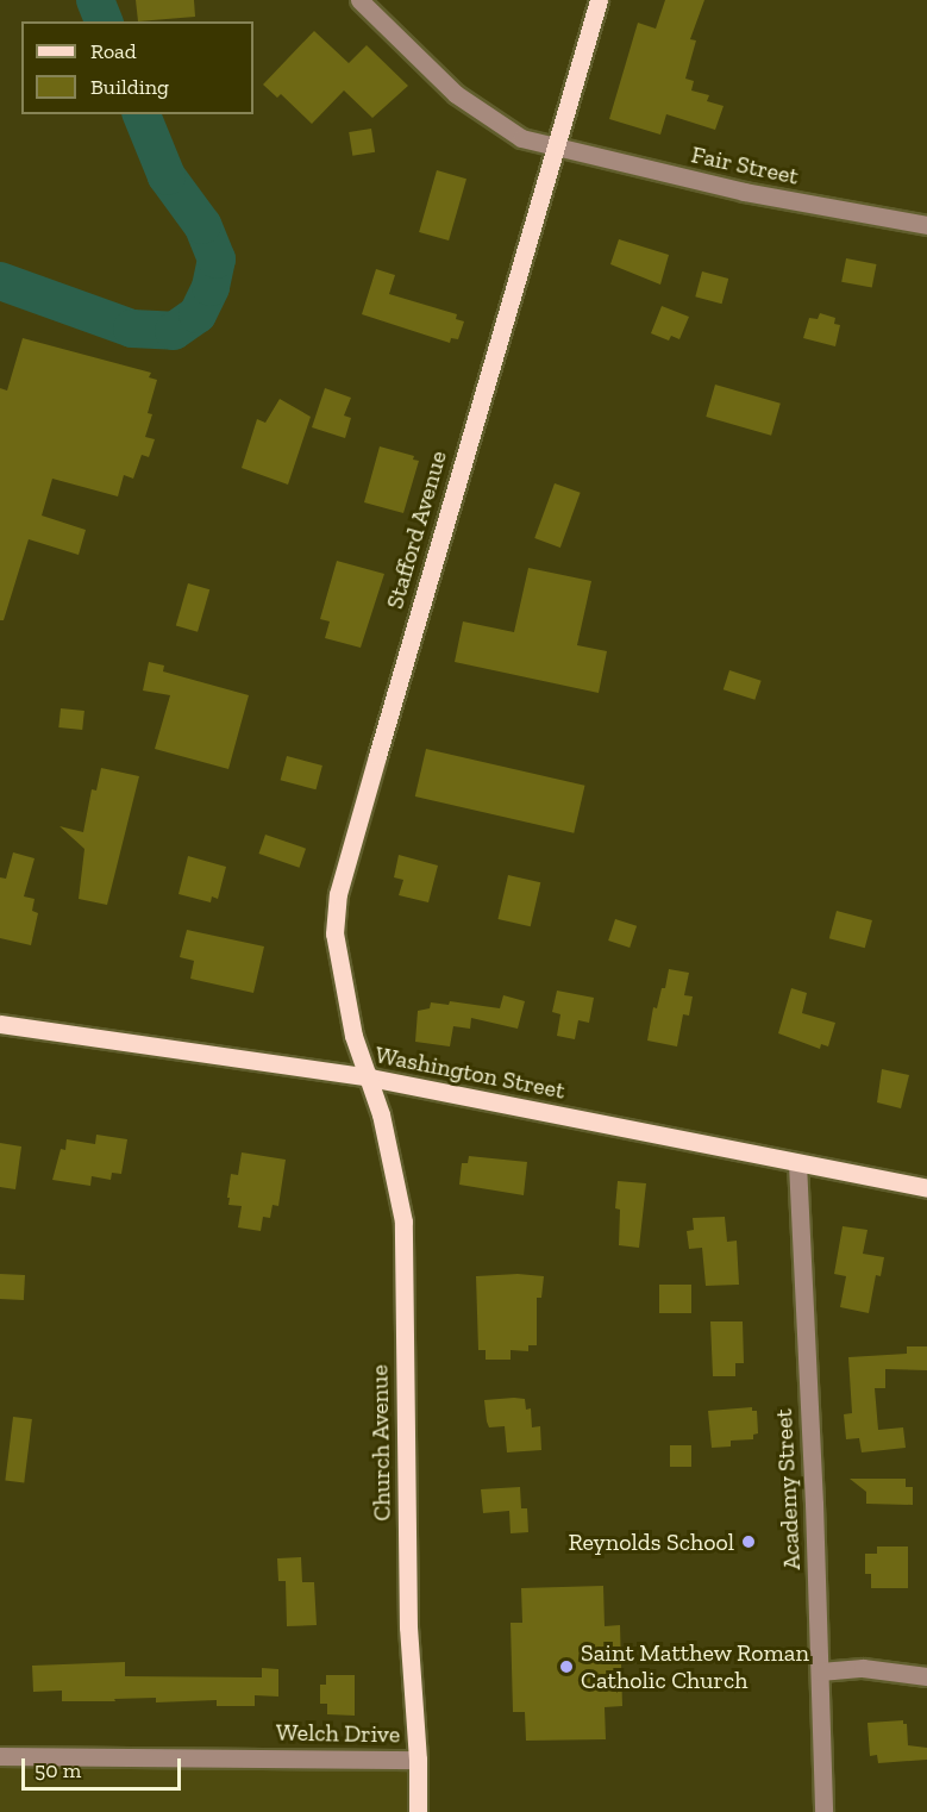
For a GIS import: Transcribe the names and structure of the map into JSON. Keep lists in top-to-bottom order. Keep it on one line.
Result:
{"streets":{"main road":["Stafford Avenue","Washington Street","Church Avenue"],"street":["Fair Street","Academy Street","Welch Drive"]},"crossings":[["Fair Street","Stafford Avenue"],["Stafford Avenue","Washington Street"],["Stafford Avenue","Church Avenue"],["Washington Street","Church Avenue"],["Washington Street","Academy Street"],["Church Avenue","Welch Drive"]],"places":["Reynolds School","Saint Matthew Roman Catholic Church"],"legend":["Road","Building"],"scale_bar":"50 m"}
